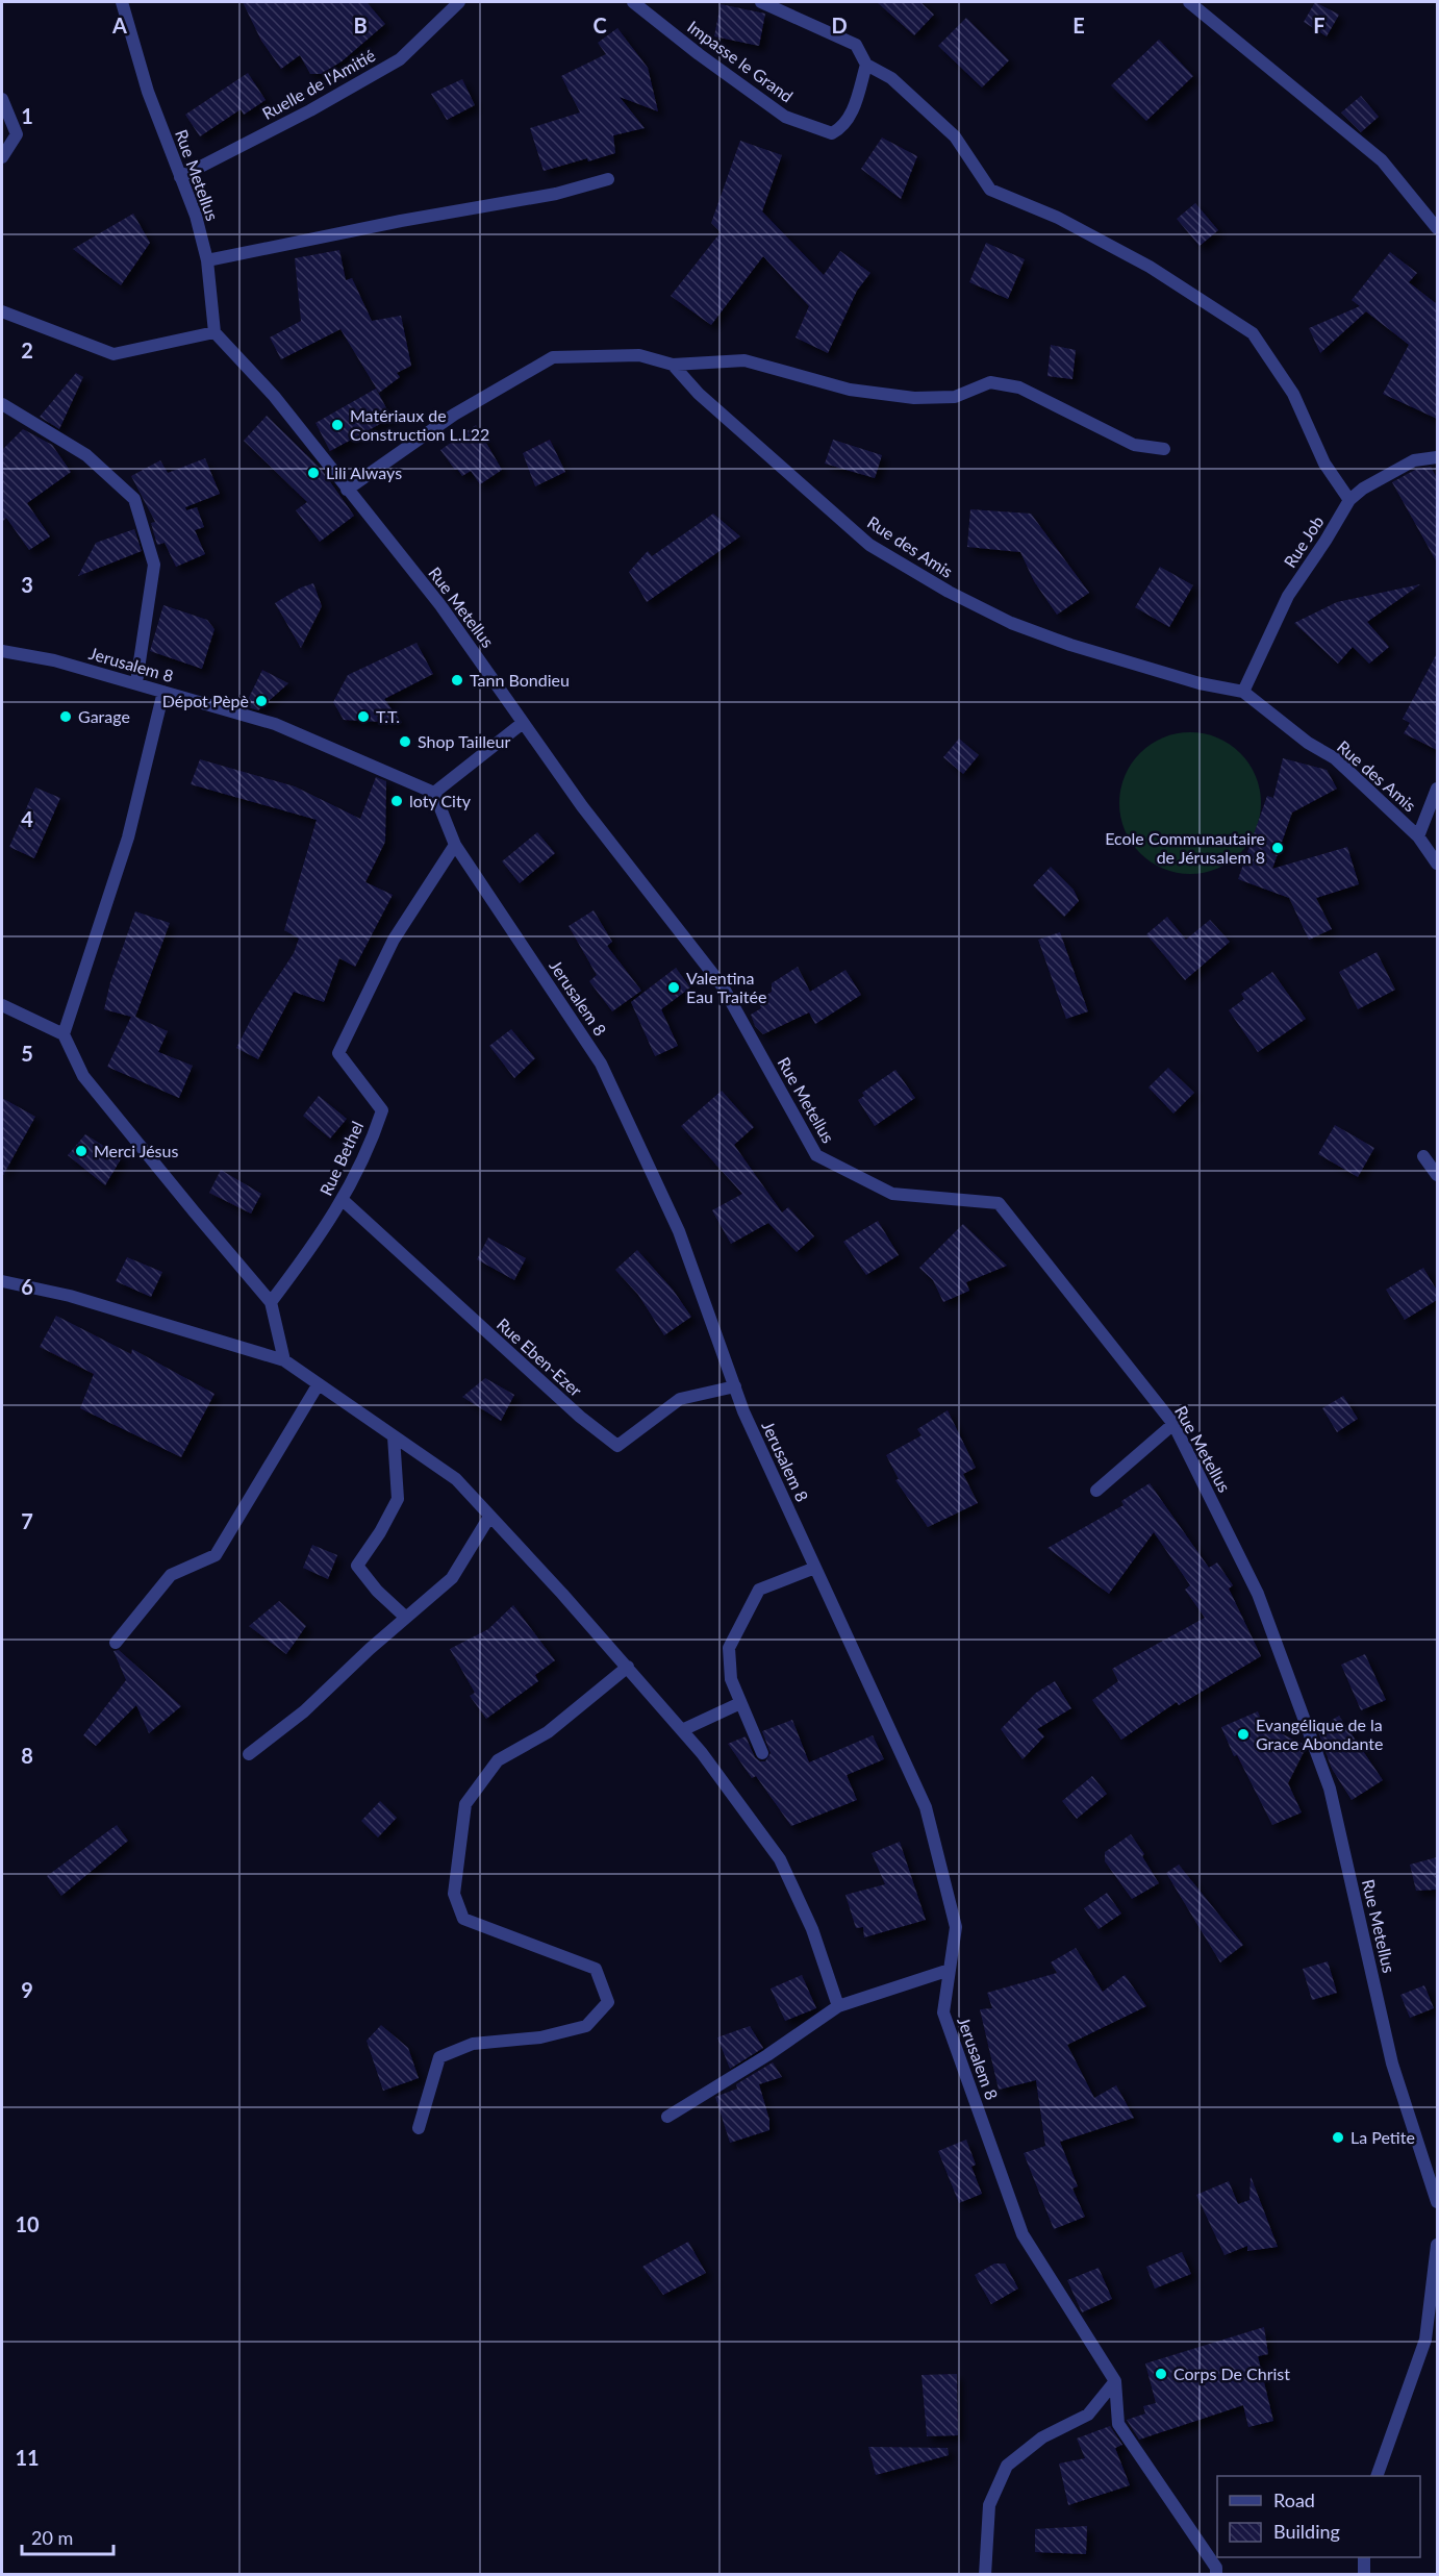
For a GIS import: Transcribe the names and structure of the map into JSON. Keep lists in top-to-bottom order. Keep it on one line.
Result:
{"streets":{"street":["Impasse le Grand","Ruelle de l'Amitié","Rue Metellus","Rue Job","Rue des Amis","Jerusalem 8","Rue Bethel","Rue Eben-Ezer"]},"crossings":[["Ruelle de l'Amitié","Rue Metellus"],["Rue Job","Rue des Amis"],["Jerusalem 8","Rue Bethel"],["Jerusalem 8","Rue Eben-Ezer"],["Rue Bethel","Rue Eben-Ezer"]],"places":["Matériaux de Construction L.L22","Lili Always","Tann Bondieu","Dépot Pèpè","Garage","T.T.","Shop Tailleur","loty City","Ecole Communautaire de Jérusalem 8","Valentina Eau Traitée","Merci Jésus","Evangélique de la Grace Abondante","La Petite","Corps De Christ"],"legend":["Road","Building"],"scale_bar":"20 m","grid":{"columns":["A","B","C","D","E","F"],"rows":["1","2","3","4","5","6","7","8","9","10","11"]}}
